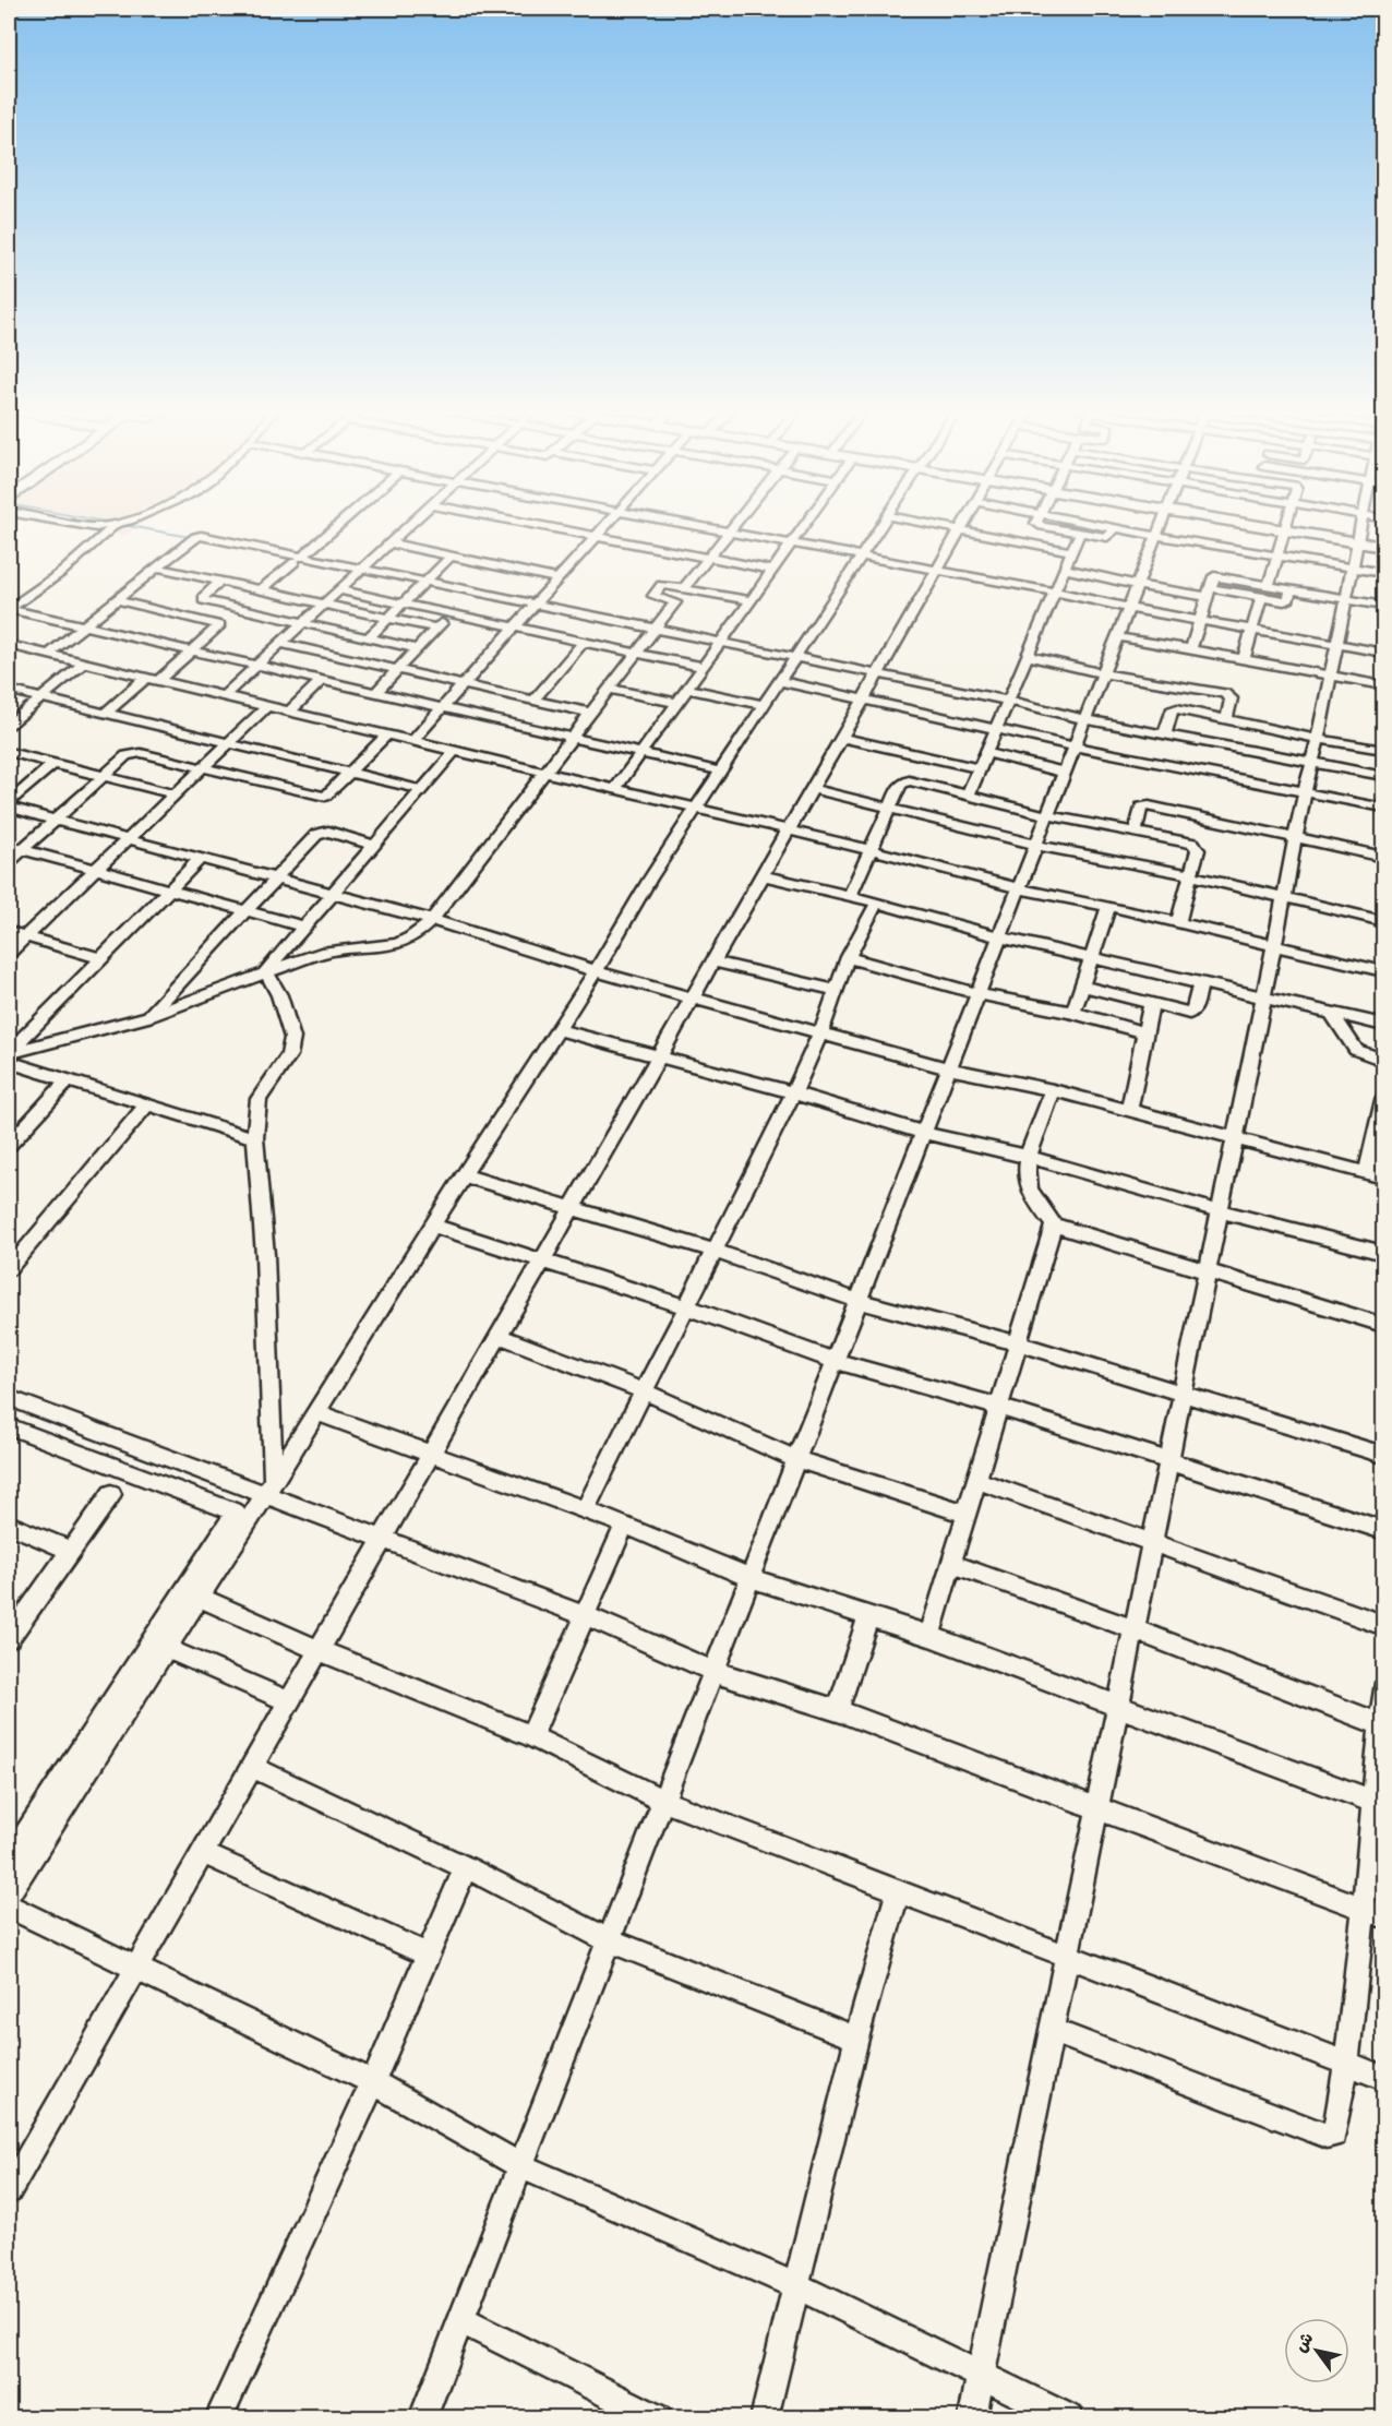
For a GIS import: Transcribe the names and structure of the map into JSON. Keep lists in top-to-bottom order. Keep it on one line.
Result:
{"north":"top left"}
